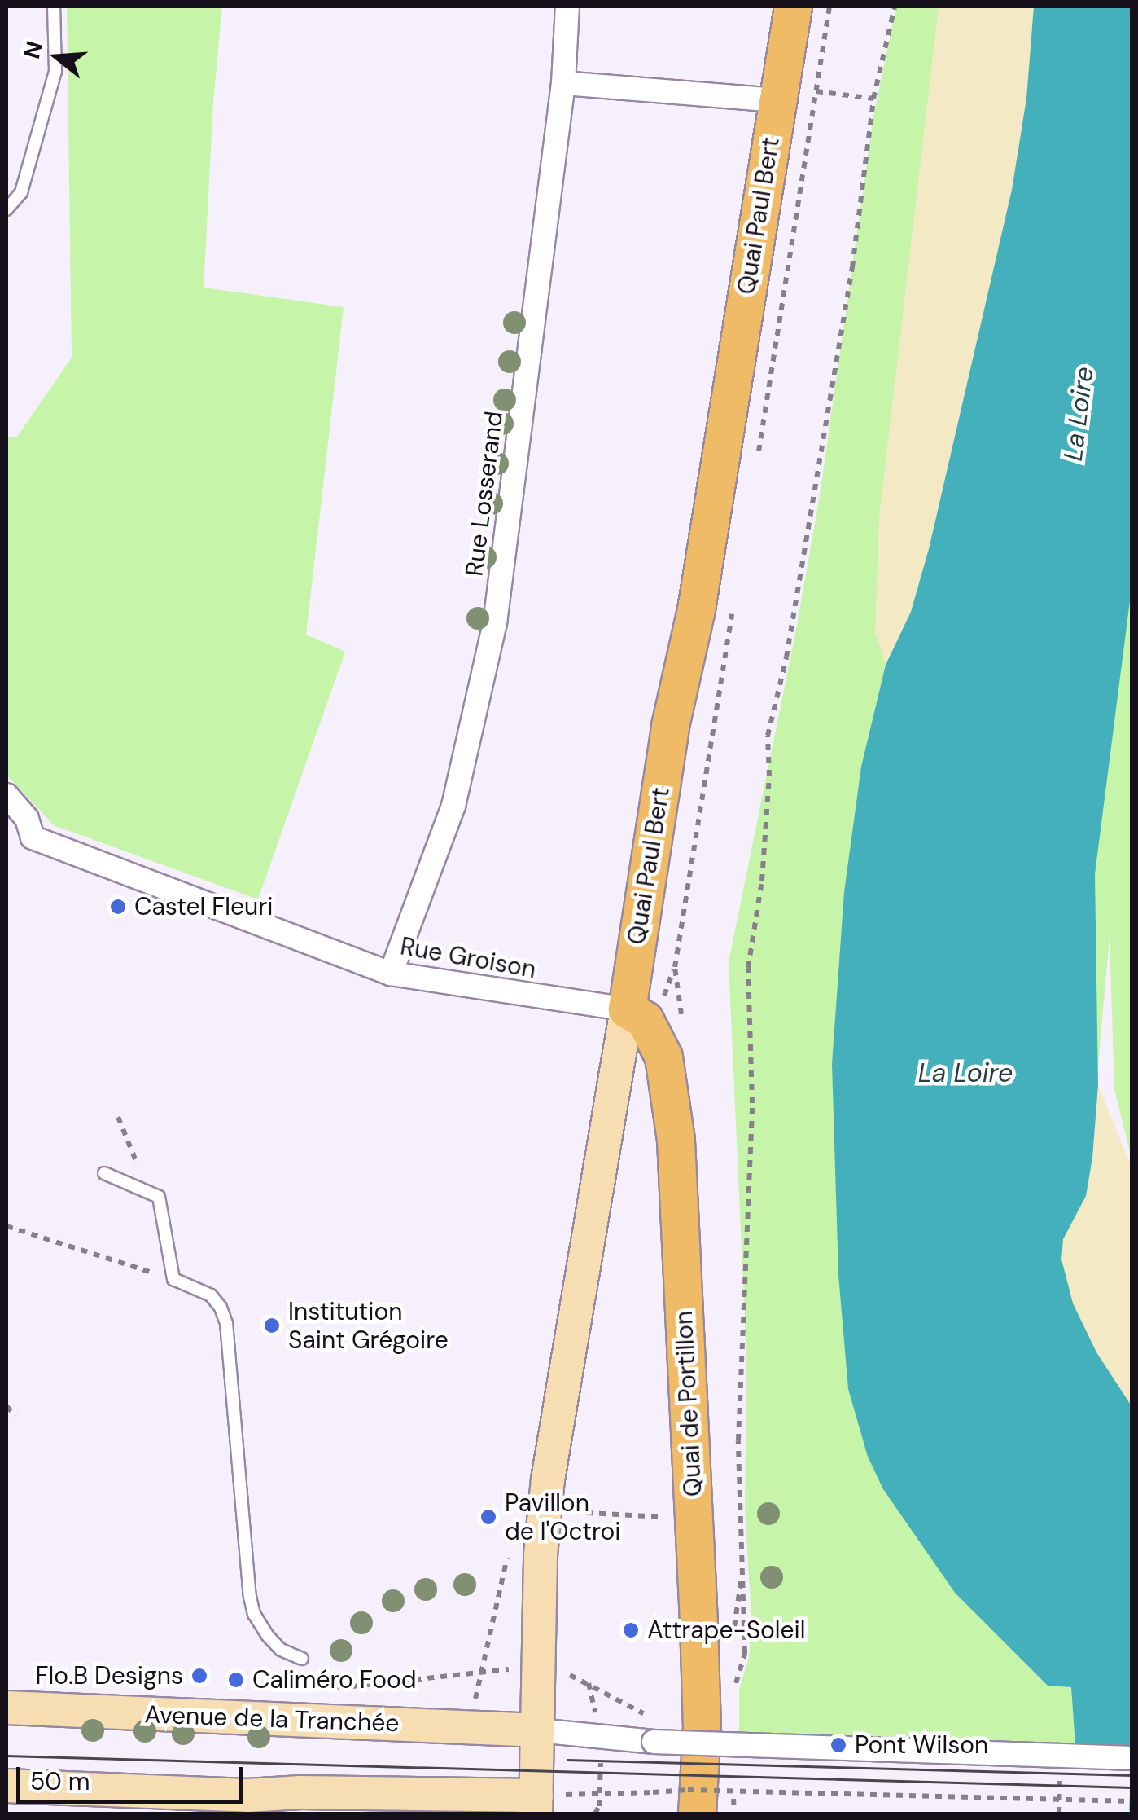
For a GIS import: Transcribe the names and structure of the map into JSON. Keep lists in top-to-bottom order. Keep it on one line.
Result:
{"streets":{"main road":["Quai Paul Bert","Quai de Portillon","Avenue de la Tranchée"],"street":["Rue Losserand","Rue Groison"]},"crossings":[["Quai Paul Bert","Rue Groison"],["Quai Paul Bert","Quai de Portillon"],["Quai Paul Bert","Avenue de la Tranchée"],["Rue Losserand","Rue Groison"],["Rue Groison","Quai de Portillon"]],"water":["La Loire"],"places":["Castel Fleuri","Institution Saint Grégoire","Pavillon de l'Octroi","Attrape-Soleil","Flo.B Designs","Caliméro Food","Pont Wilson"],"scale_bar":"50 m","north":"left"}
